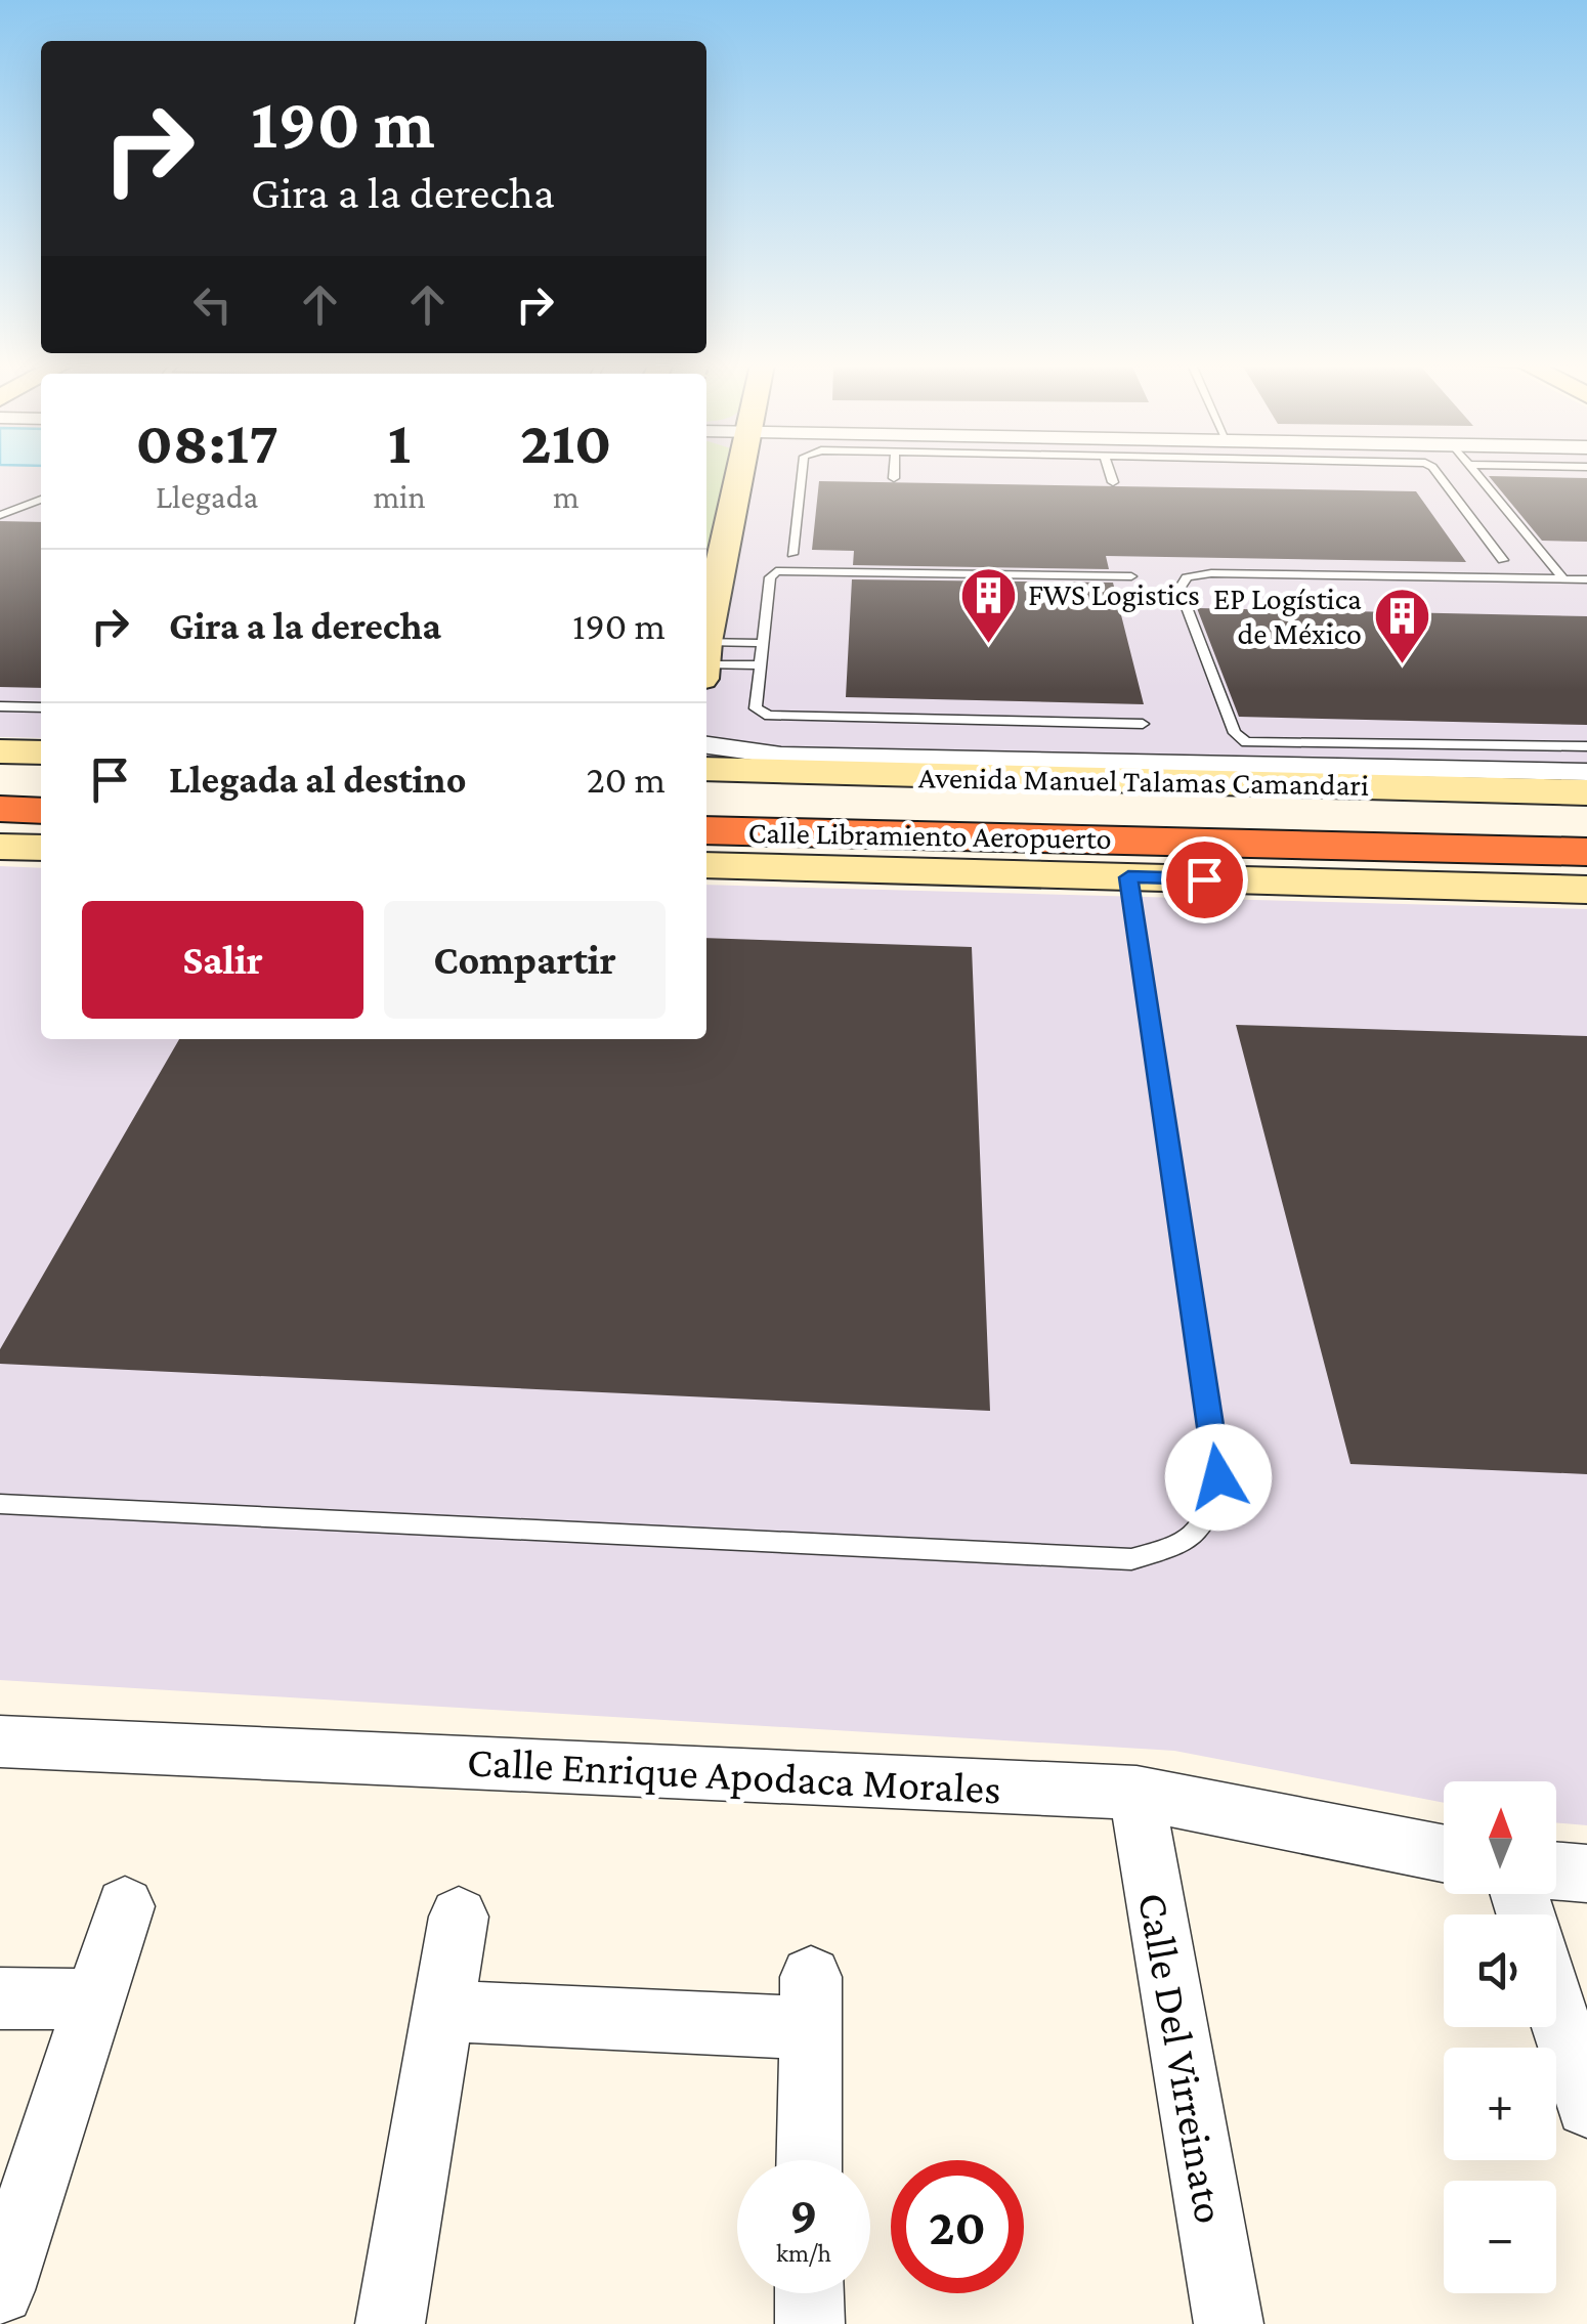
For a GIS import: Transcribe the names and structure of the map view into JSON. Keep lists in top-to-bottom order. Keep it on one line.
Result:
{"streets":{"highway":["Calle Libramiento Aeropuerto"],"main road":["Avenida Manuel Talamas Camandari"],"street":["Calle Enrique Apodaca Morales","Calle Del Virreinato"]},"crossings":[["Calle Enrique Apodaca Morales","Calle Del Virreinato"]],"places":{"building":["FWS Logistics","EP Logística de México"]},"north":"top","page":{"turn":["190 m","Gira a la derecha"],"eta":["08:17","Llegada","1","min","210","m"],"list":[{"name":"Gira a la derecha","value":"190 m"},{"name":"Llegada al destino","value":"20 m"}],"buttons":["Salir","Compartir"],"map_buttons":["+","−"],"speed":"9 km/h","limit":"20"}}
